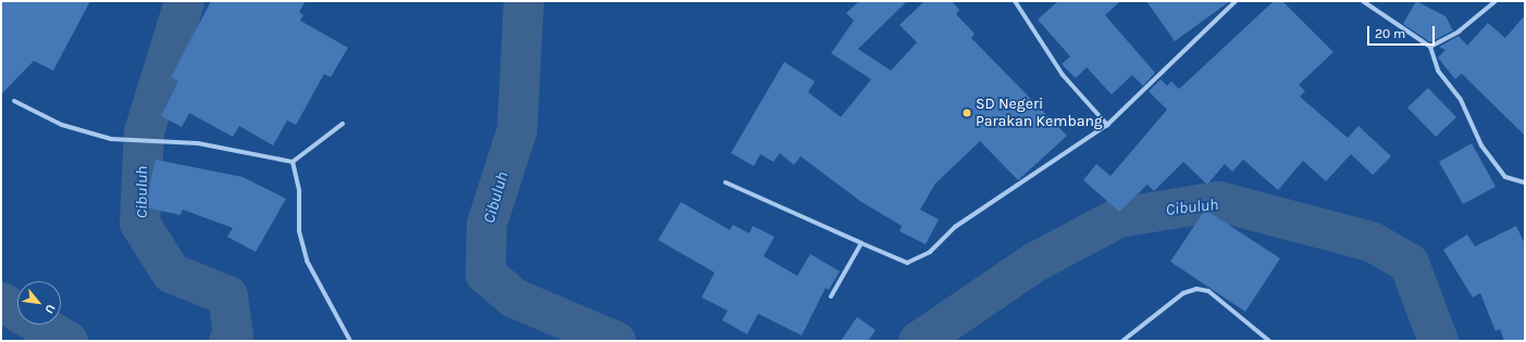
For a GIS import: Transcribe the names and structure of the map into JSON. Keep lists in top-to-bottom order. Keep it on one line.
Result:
{"water":["Cibuluh"],"places":["SD Negeri Parakan Kembang"],"scale_bar":"20 m","north":"bottom right"}
